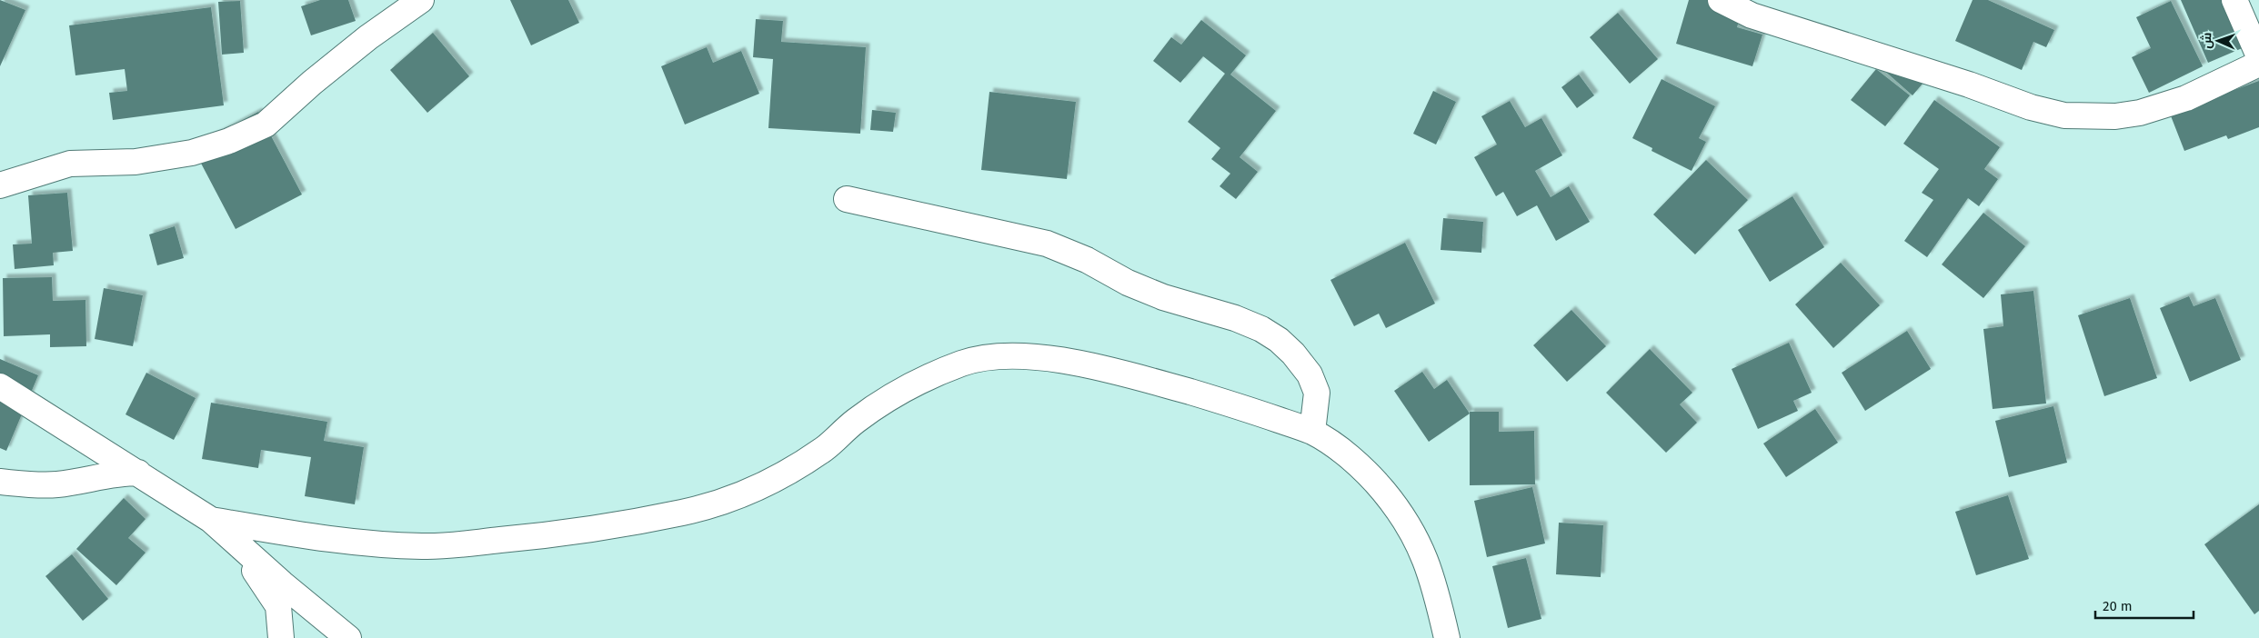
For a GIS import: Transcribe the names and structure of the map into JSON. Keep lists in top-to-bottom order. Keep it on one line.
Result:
{"scale_bar":"20 m","north":"left"}
